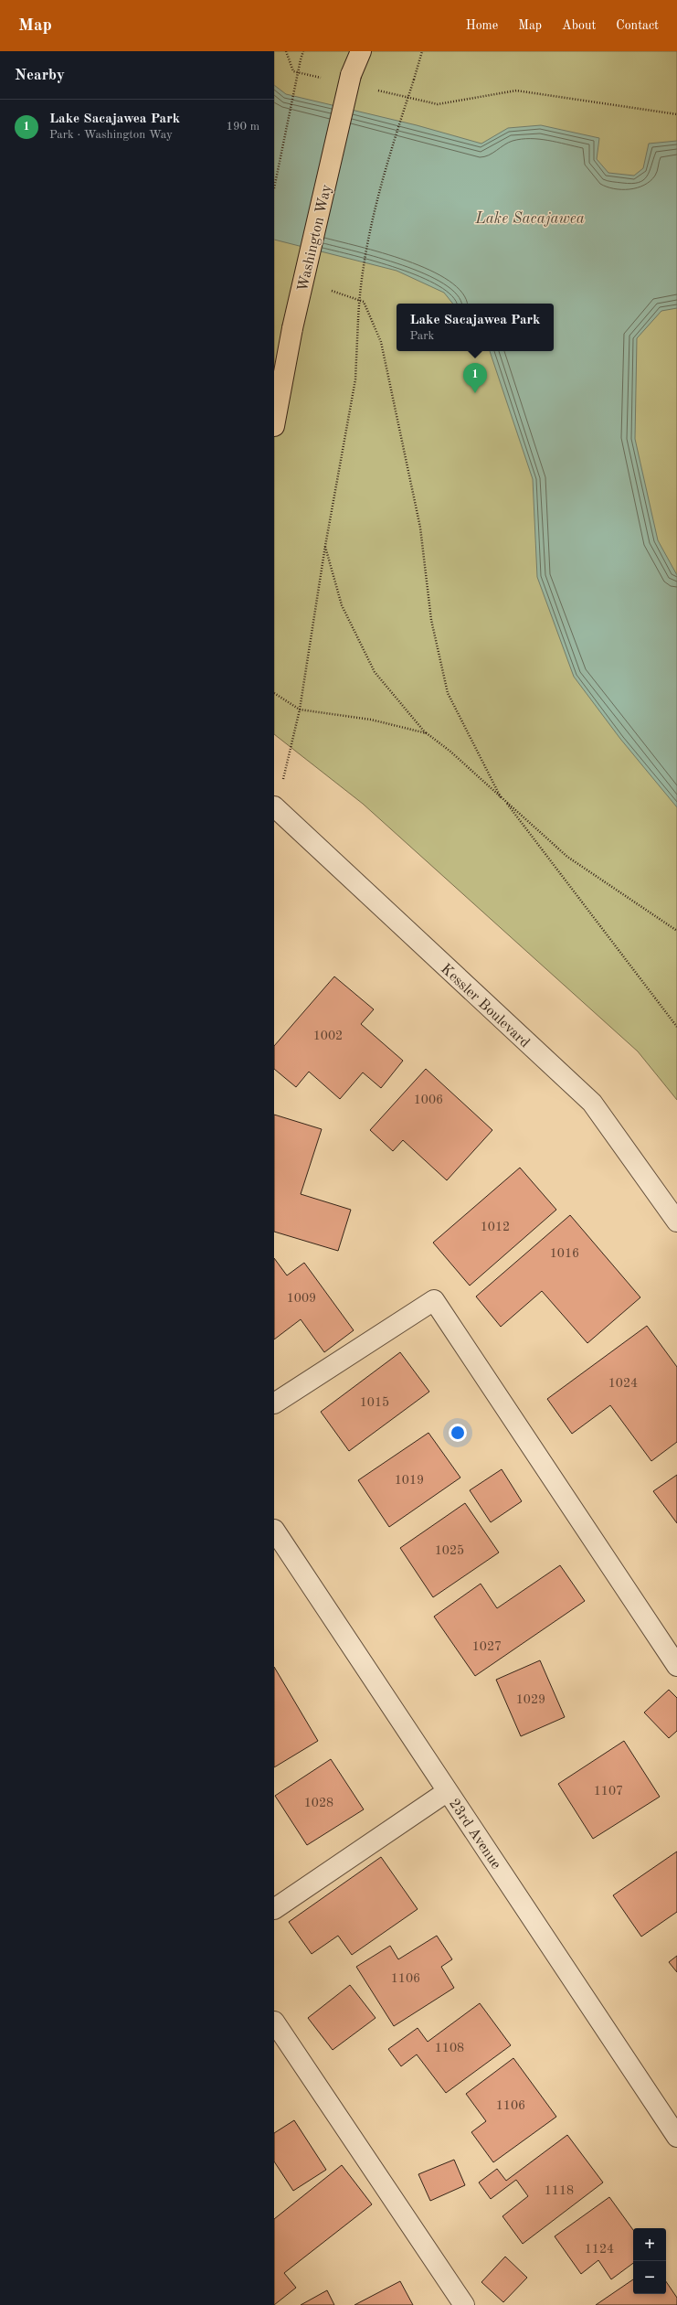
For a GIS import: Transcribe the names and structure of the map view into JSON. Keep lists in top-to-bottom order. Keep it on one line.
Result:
{"streets":{"main road":["Washington Way"],"street":["Kessler Boulevard","23rd Avenue"]},"water":["Lake Sacajawea"],"house_numbers":["1002","1006","1012","1016","1009","1024","1015","1019","1025","1027","1029","1107","1028","1106","1108","1106","1118","1124"],"page":{"header":"Map","nav":["Home","Map","About","Contact"],"heading":"Nearby","list":[{"mark":"1","name":"Lake Sacajawea Park","note":"Park · Washington Way","value":"190 m"}],"popup":["Lake Sacajawea Park","Park"],"pins":"1","map_buttons":["+","−"]}}
